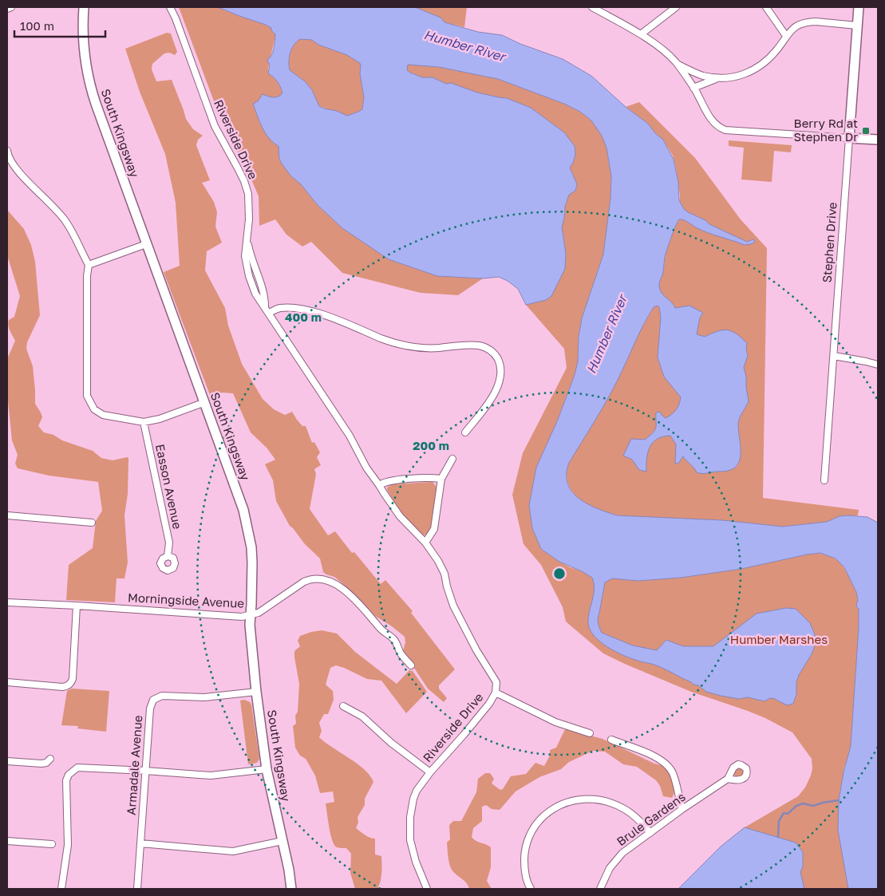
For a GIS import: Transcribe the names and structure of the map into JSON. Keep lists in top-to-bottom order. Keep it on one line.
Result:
{"streets":{"street":["South Kingsway","Riverside Drive","Stephen Drive","Easson Avenue","Morningside Avenue","Armadale Avenue","Brule Gardens"]},"crossings":[["South Kingsway","Morningside Avenue"],["South Kingsway","Armadale Avenue"]],"water":["Humber River"],"parks":["Humber Marshes"],"places":{"transit":["Berry Rd at Stephen Dr"]},"scale_bar":"100 m","rings":["400 m","200 m"]}
